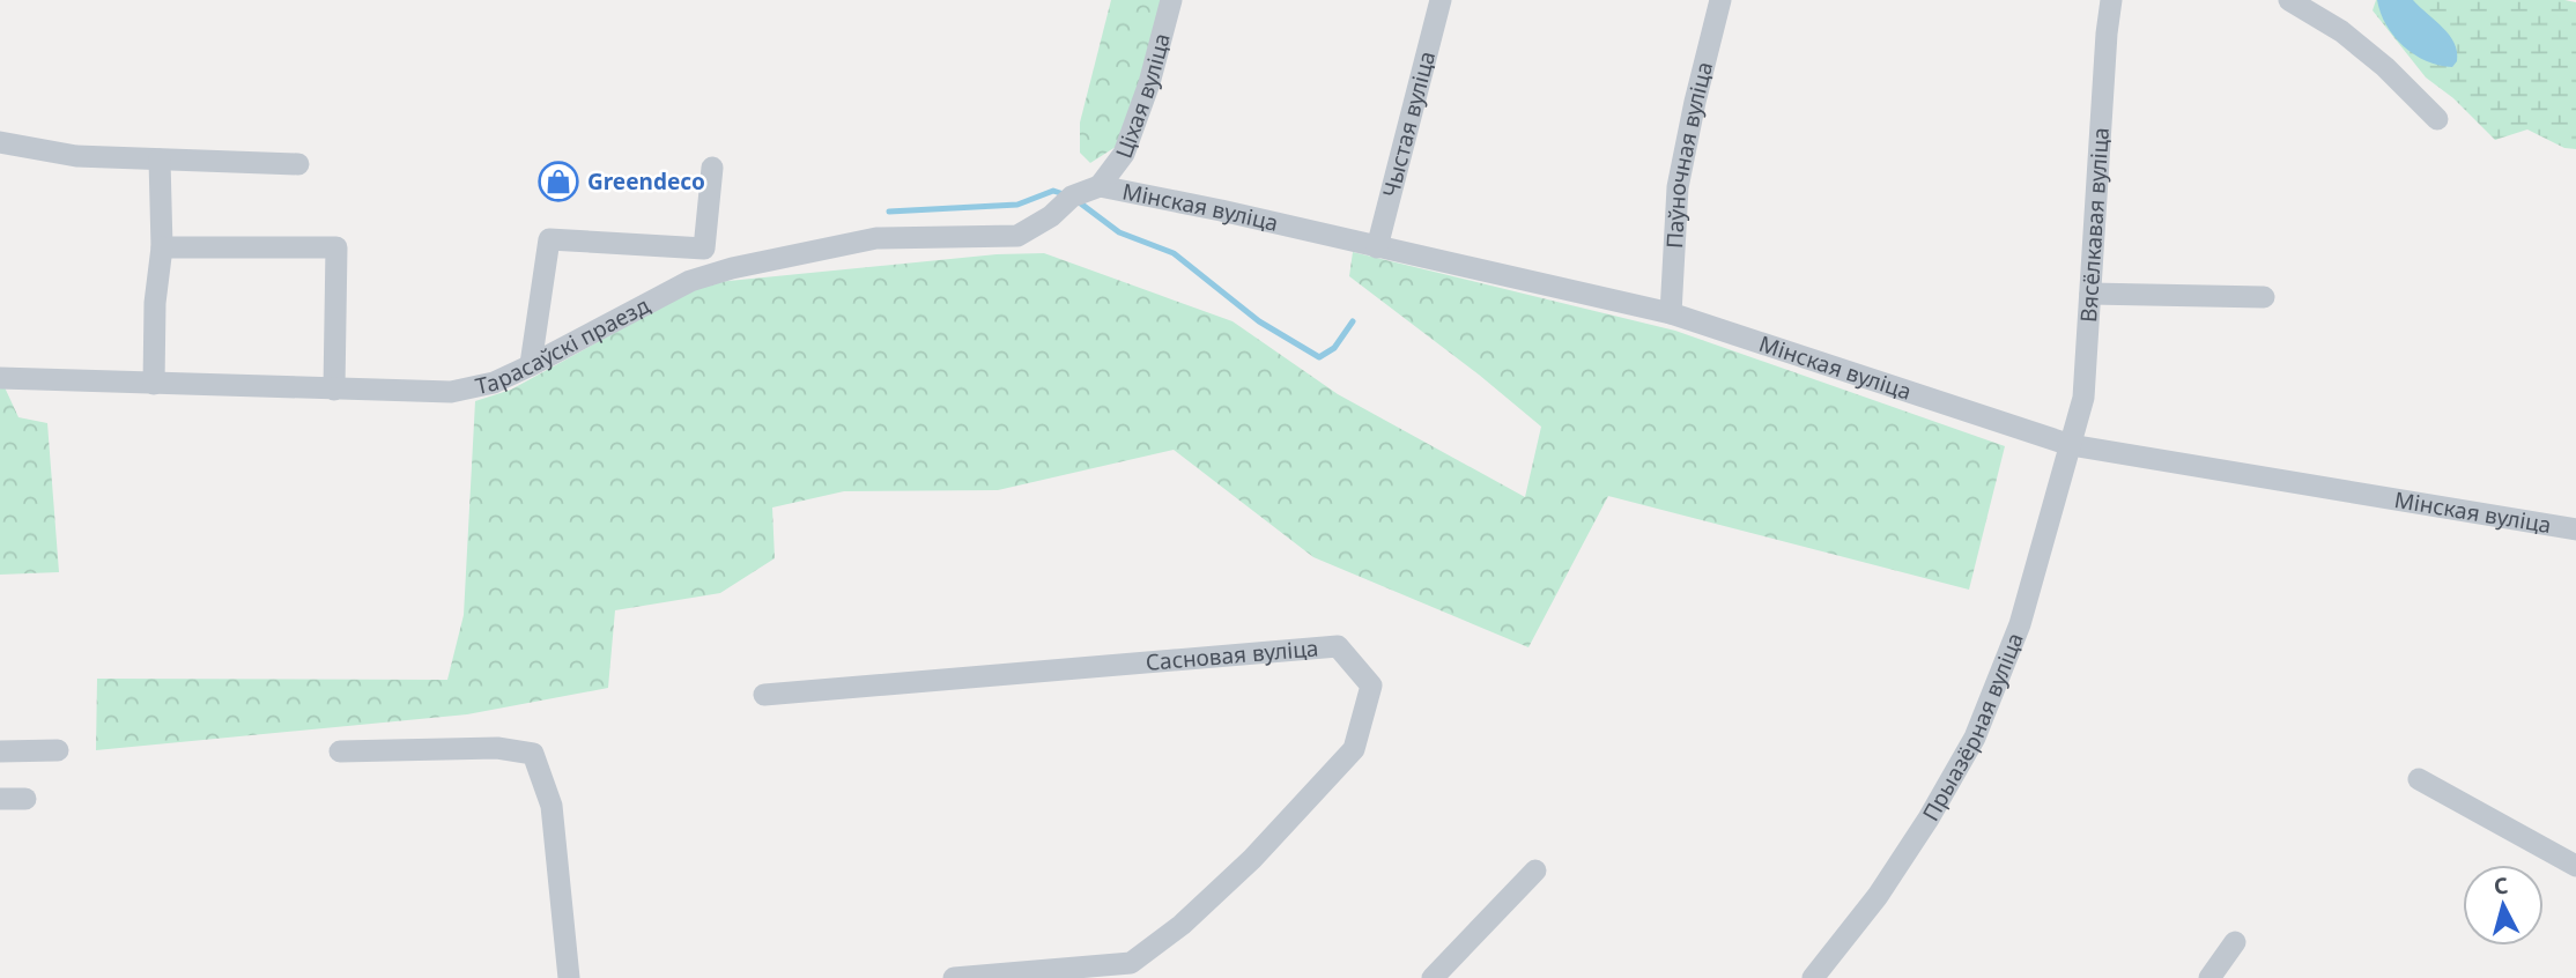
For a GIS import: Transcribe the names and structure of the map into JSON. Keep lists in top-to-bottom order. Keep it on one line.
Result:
{"streets":{"street":["Ціхая вуліца","Чыстая вуліца","Паўночная вуліца","Мінская вуліца","Вясёлкавая вуліца","Тарасаўскі праезд","Сасновая вуліца","Прыазёрная вуліца"]},"crossings":[["Ціхая вуліца","Мінская вуліца"],["Ціхая вуліца","Тарасаўскі праезд"],["Чыстая вуліца","Мінская вуліца"],["Паўночная вуліца","Мінская вуліца"],["Мінская вуліца","Вясёлкавая вуліца"],["Мінская вуліца","Тарасаўскі праезд"],["Мінская вуліца","Прыазёрная вуліца"],["Вясёлкавая вуліца","Прыазёрная вуліца"]],"places":{"shop":["Greendeco"]},"north":"top"}
